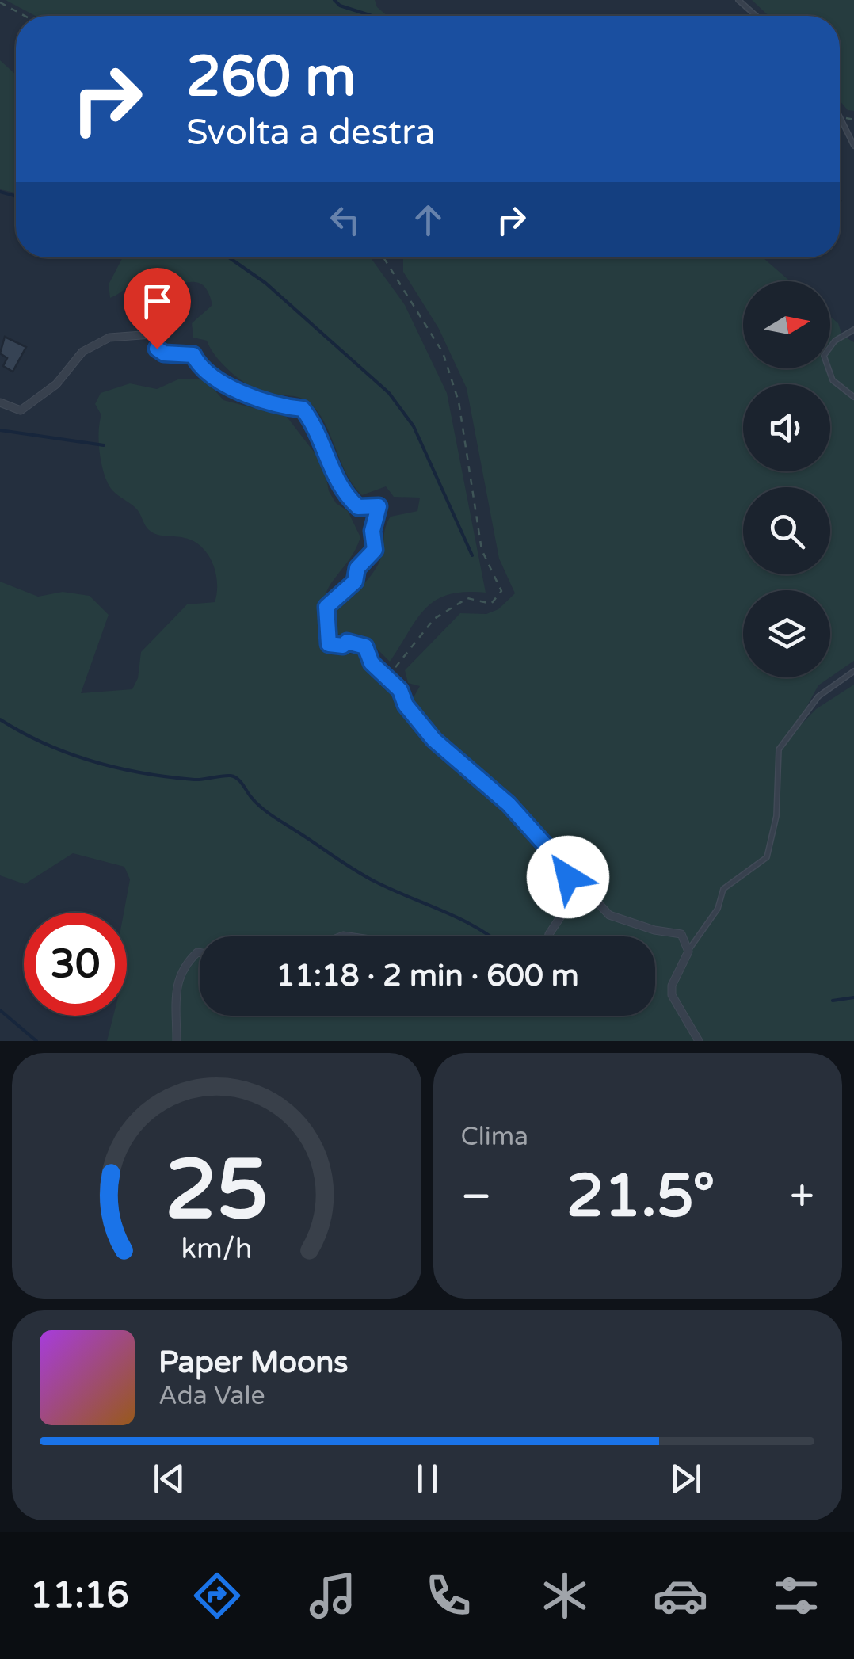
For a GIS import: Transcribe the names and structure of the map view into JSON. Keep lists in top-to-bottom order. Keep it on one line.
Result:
{"north":"right","page":{"turn":["260 m","Svolta a destra"],"limit":"30","trip":"11:18 · 2 min · 600 m","tile":"Clima","heat":["−","21.5°","+"],"song":["Paper Moons","Ada Vale"],"tabs":"11:16","gauge":["25","km/h"]}}
